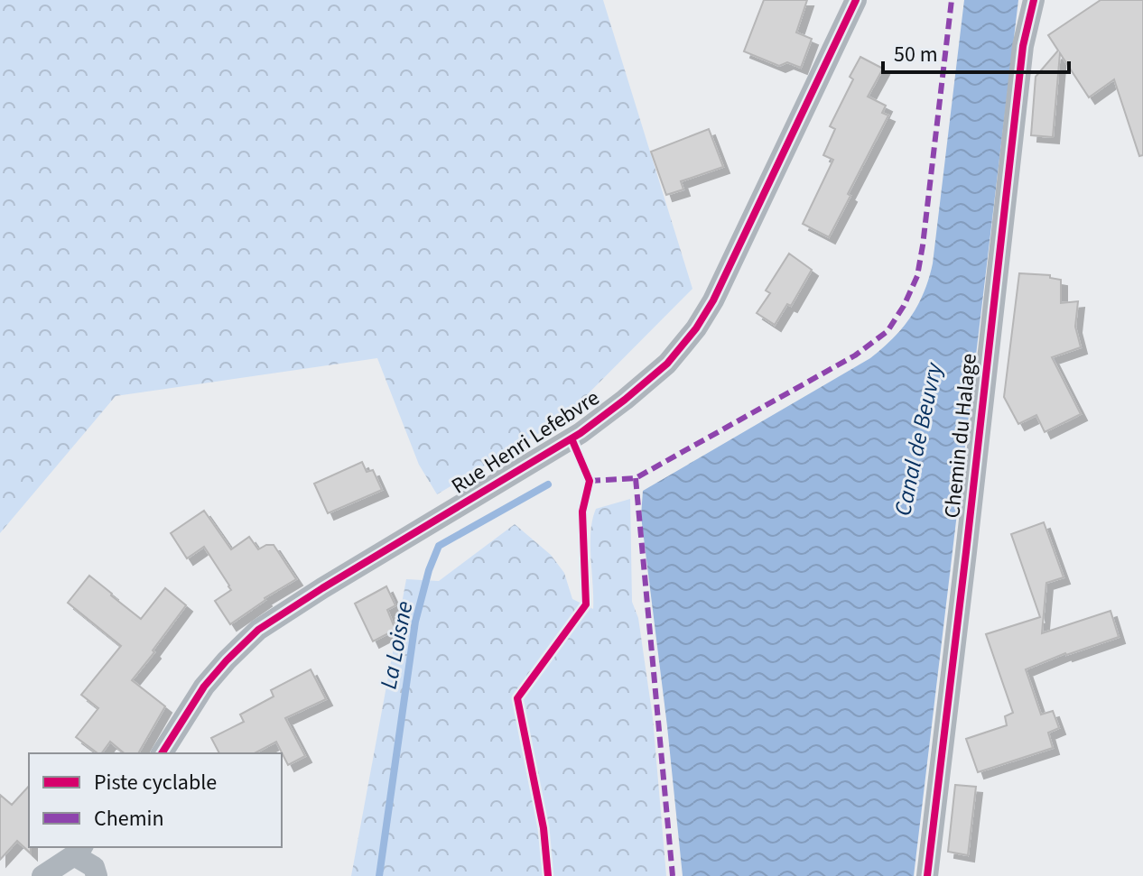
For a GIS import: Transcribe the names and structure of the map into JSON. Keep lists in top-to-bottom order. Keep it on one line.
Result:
{"streets":{"street":["Chemin du Halage","Rue Henri Lefebvre"]},"water":["Canal de Beuvry","La Loisne"],"legend":["Piste cyclable","Chemin"],"scale_bar":"50 m"}
